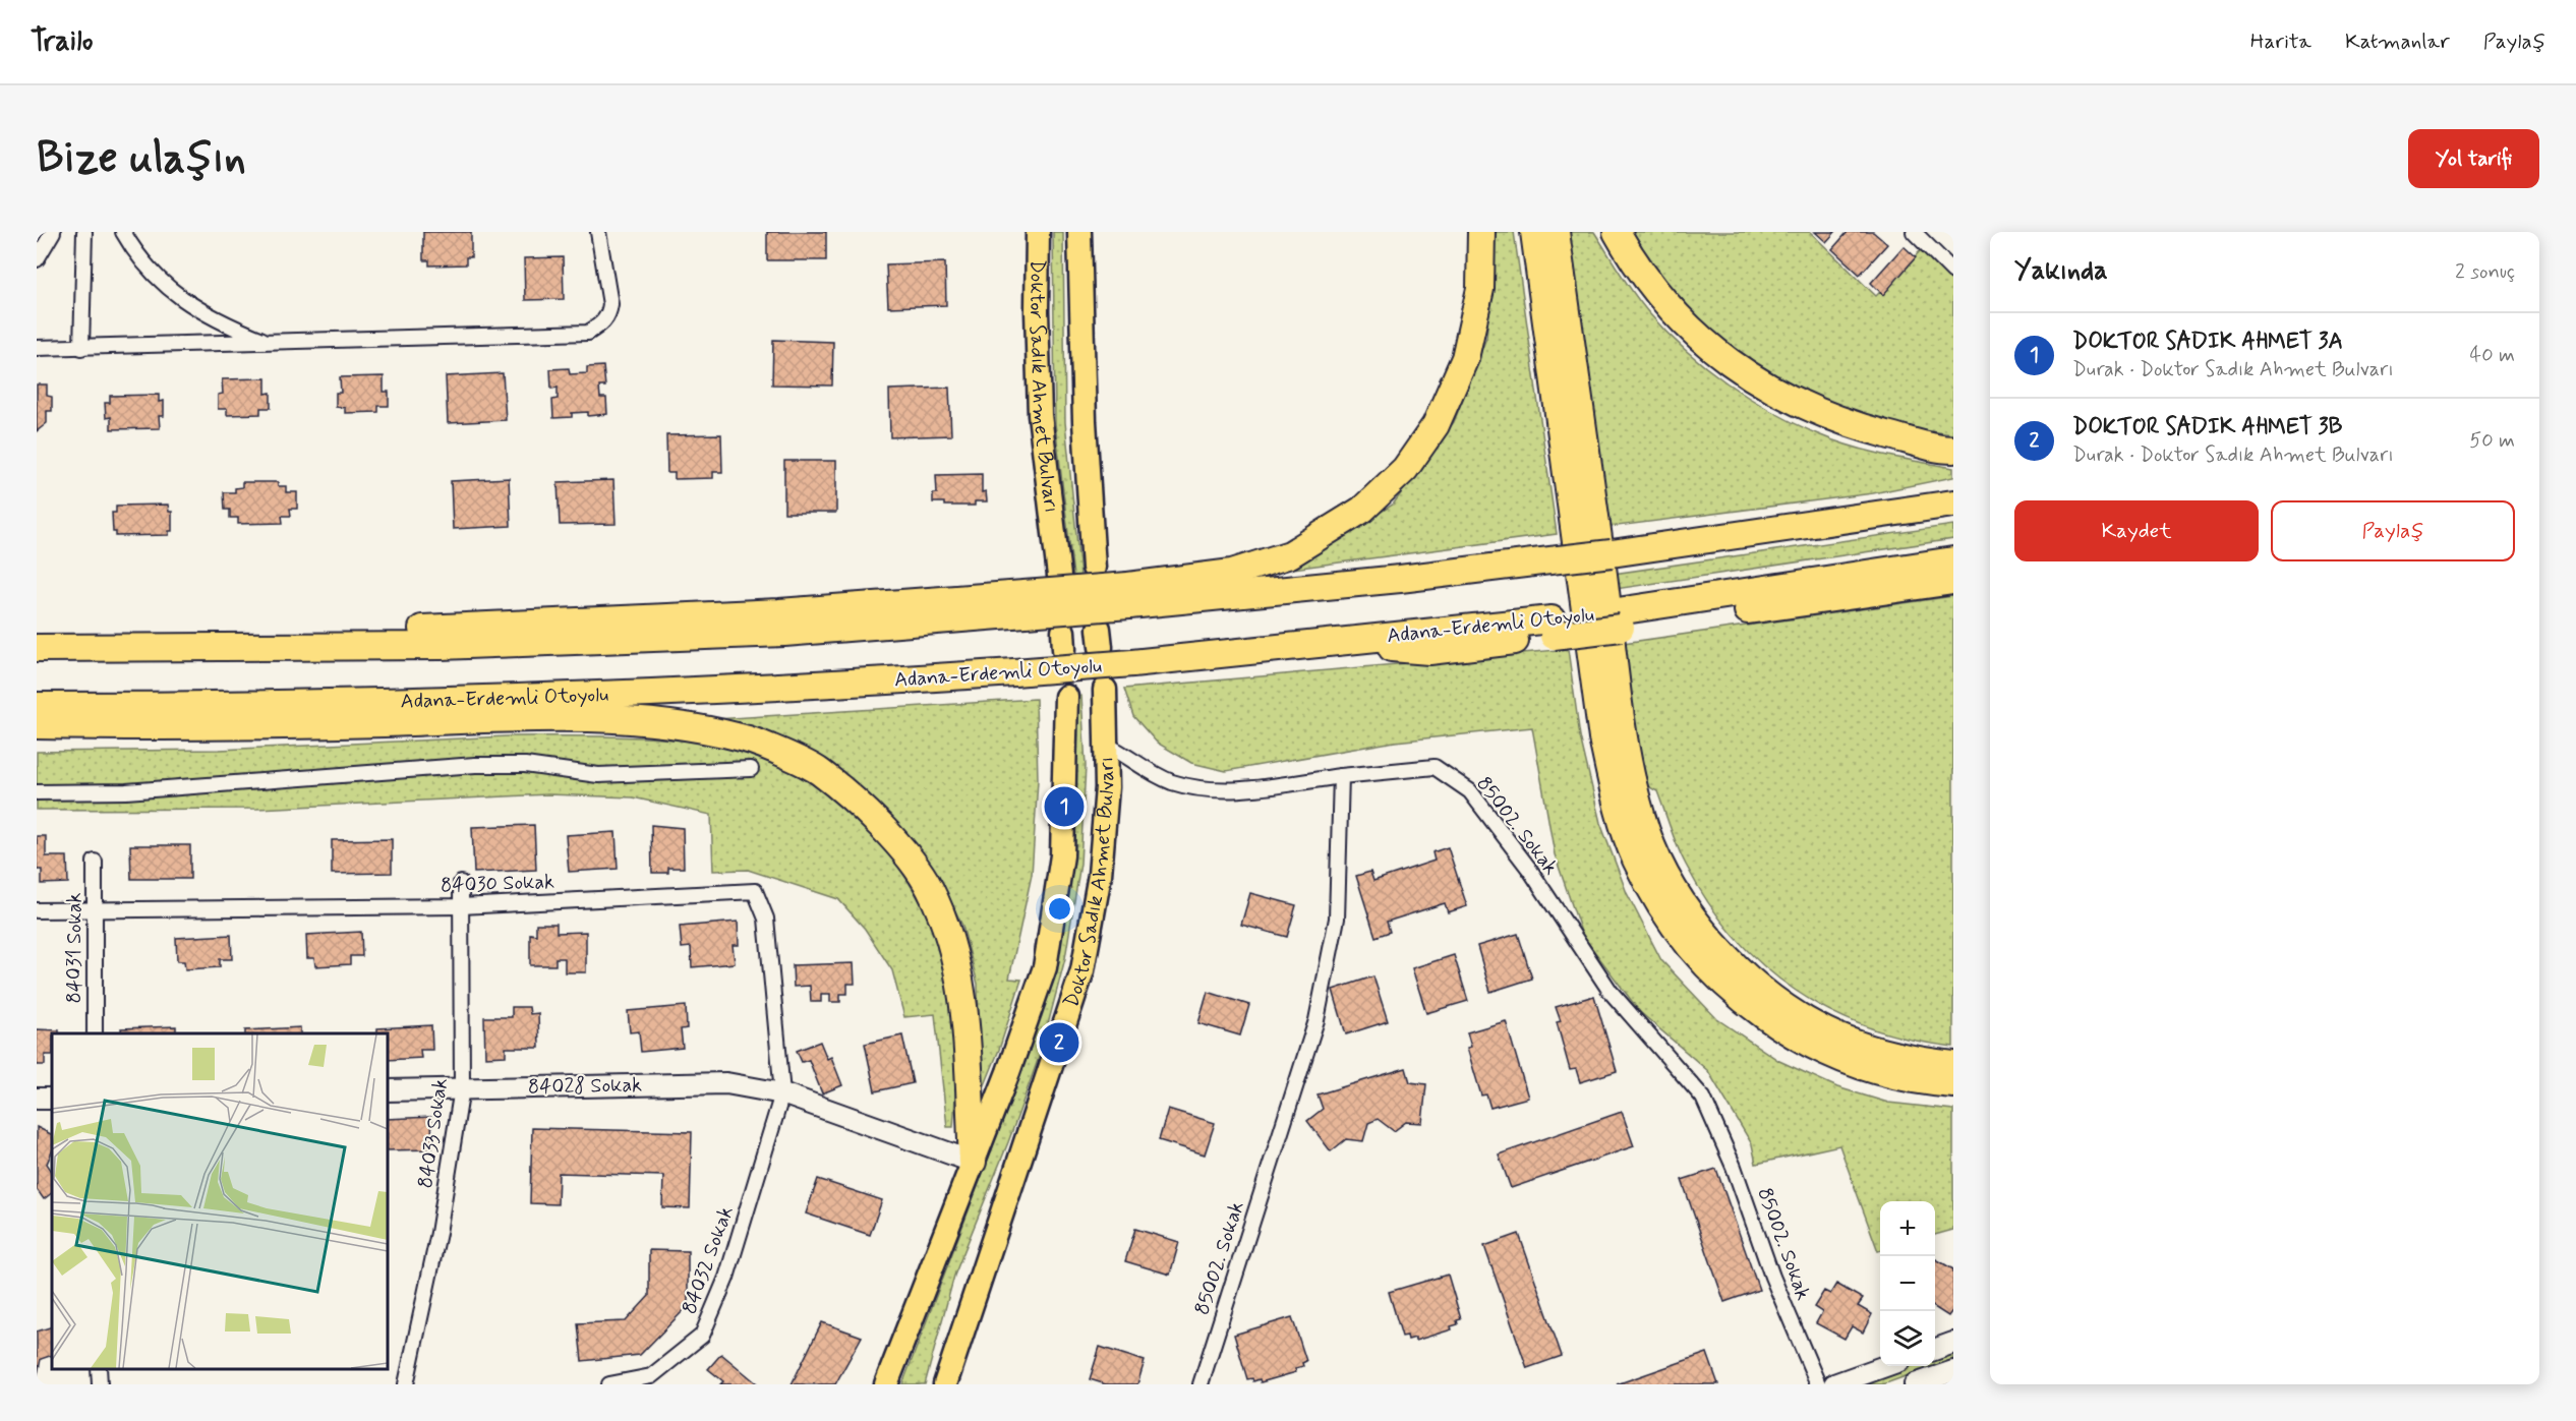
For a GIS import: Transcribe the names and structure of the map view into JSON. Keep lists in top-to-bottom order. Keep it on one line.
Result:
{"streets":{"highway":["Adana-Erdemli Otoyolu"],"main road":["Doktor Sadık Ahmet Bulvarı"],"street":["85002. Sokak","84030 Sokak","84031 Sokak","84028 Sokak","84033 Sokak","84032 Sokak"]},"crossings":[["Doktor Sadık Ahmet Bulvarı","84028 Sokak"],["84030 Sokak","84031 Sokak"],["84030 Sokak","84028 Sokak"],["84030 Sokak","84033 Sokak"],["84030 Sokak","84032 Sokak"],["84028 Sokak","84033 Sokak"],["84028 Sokak","84032 Sokak"]],"page":{"header":"Trailo","nav":["Harita","Katmanlar","Paylaş"],"buttons":["Yol tarifi",["Kaydet","Paylaş"]],"title":"Bize ulaşın","heading":["Yakında","2 sonuç"],"list":[{"mark":"1","name":"DOKTOR SADIK AHMET 3A","note":"Durak · Doktor Sadık Ahmet Bulvarı","value":"40 m"},{"mark":"2","name":"DOKTOR SADIK AHMET 3B","note":"Durak · Doktor Sadık Ahmet Bulvarı","value":"50 m"}],"pins":["1","2"],"map_buttons":["+","−"]}}
